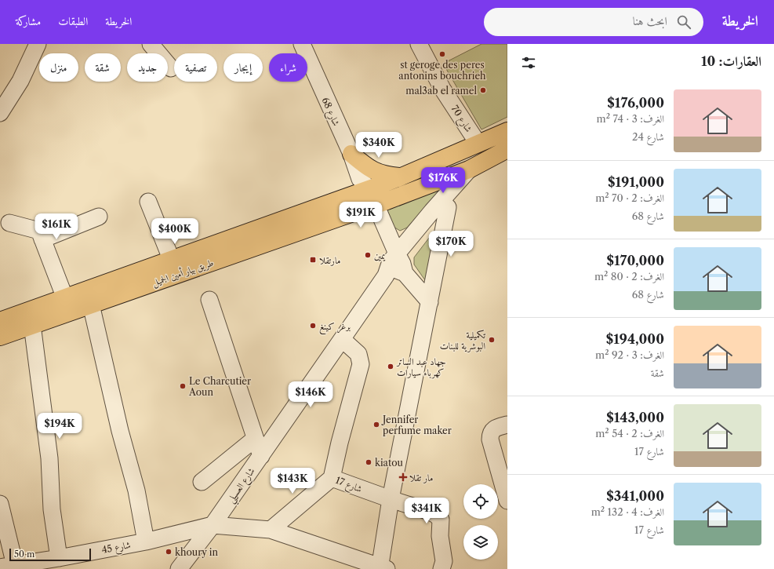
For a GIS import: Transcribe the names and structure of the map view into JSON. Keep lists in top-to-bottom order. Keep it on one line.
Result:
{"streets":{"main road":["طريق بيار أمين الجميل"],"street":["شارع 68","شارع 70","شارع 17","شارع العسيلي","شارع 45"]},"crossings":[["شارع 68","طريق بيار أمين الجميل"],["شارع 68","شارع العسيلي"],["شارع 70","طريق بيار أمين الجميل"],["شارع 17","شارع العسيلي"],["شارع العسيلي","شارع 45"]],"places":{"other":["st geroge des peres antonins bouchrieh","mal3ab el ramel","يمين","برغر كينغ","تكميلية البوشرية للبنات","جهاد عبد الساتر كهرباء سيارات","Le Charcutier Aoun","Jennifer perfume maker","kiatou","khoury in"],"transit":["مارتقلا"],"health":["مار تقلا"]},"scale_bar":"50 m","page":{"header":"الخريطة","search":"ابحث هنا","nav":["الخريطة","الطبقات","مشاركة"],"heading":"العقارات: 10","chip":["شراء","إيجار","تصفية","جديد","شقة","منزل"],"list":[{"name":"$176,000","note":"الغرف: 3 · 74 m² · شارع 24"},{"name":"$191,000","note":"الغرف: 2 · 70 m² · شارع 68"},{"name":"$170,000","note":"الغرف: 2 · 80 m² · شارع 68"},{"name":"$194,000","note":"الغرف: 3 · 92 m² · شقة"},{"name":"$143,000","note":"الغرف: 2 · 54 m² · شارع 17"},{"name":"$341,000","note":"الغرف: 4 · 132 m² · شارع 17"}],"price":["$340K","$176K","$191K","$161K","$400K","$170K","$146K","$194K","$143K","$341K"],"scale":"50 m"}}
